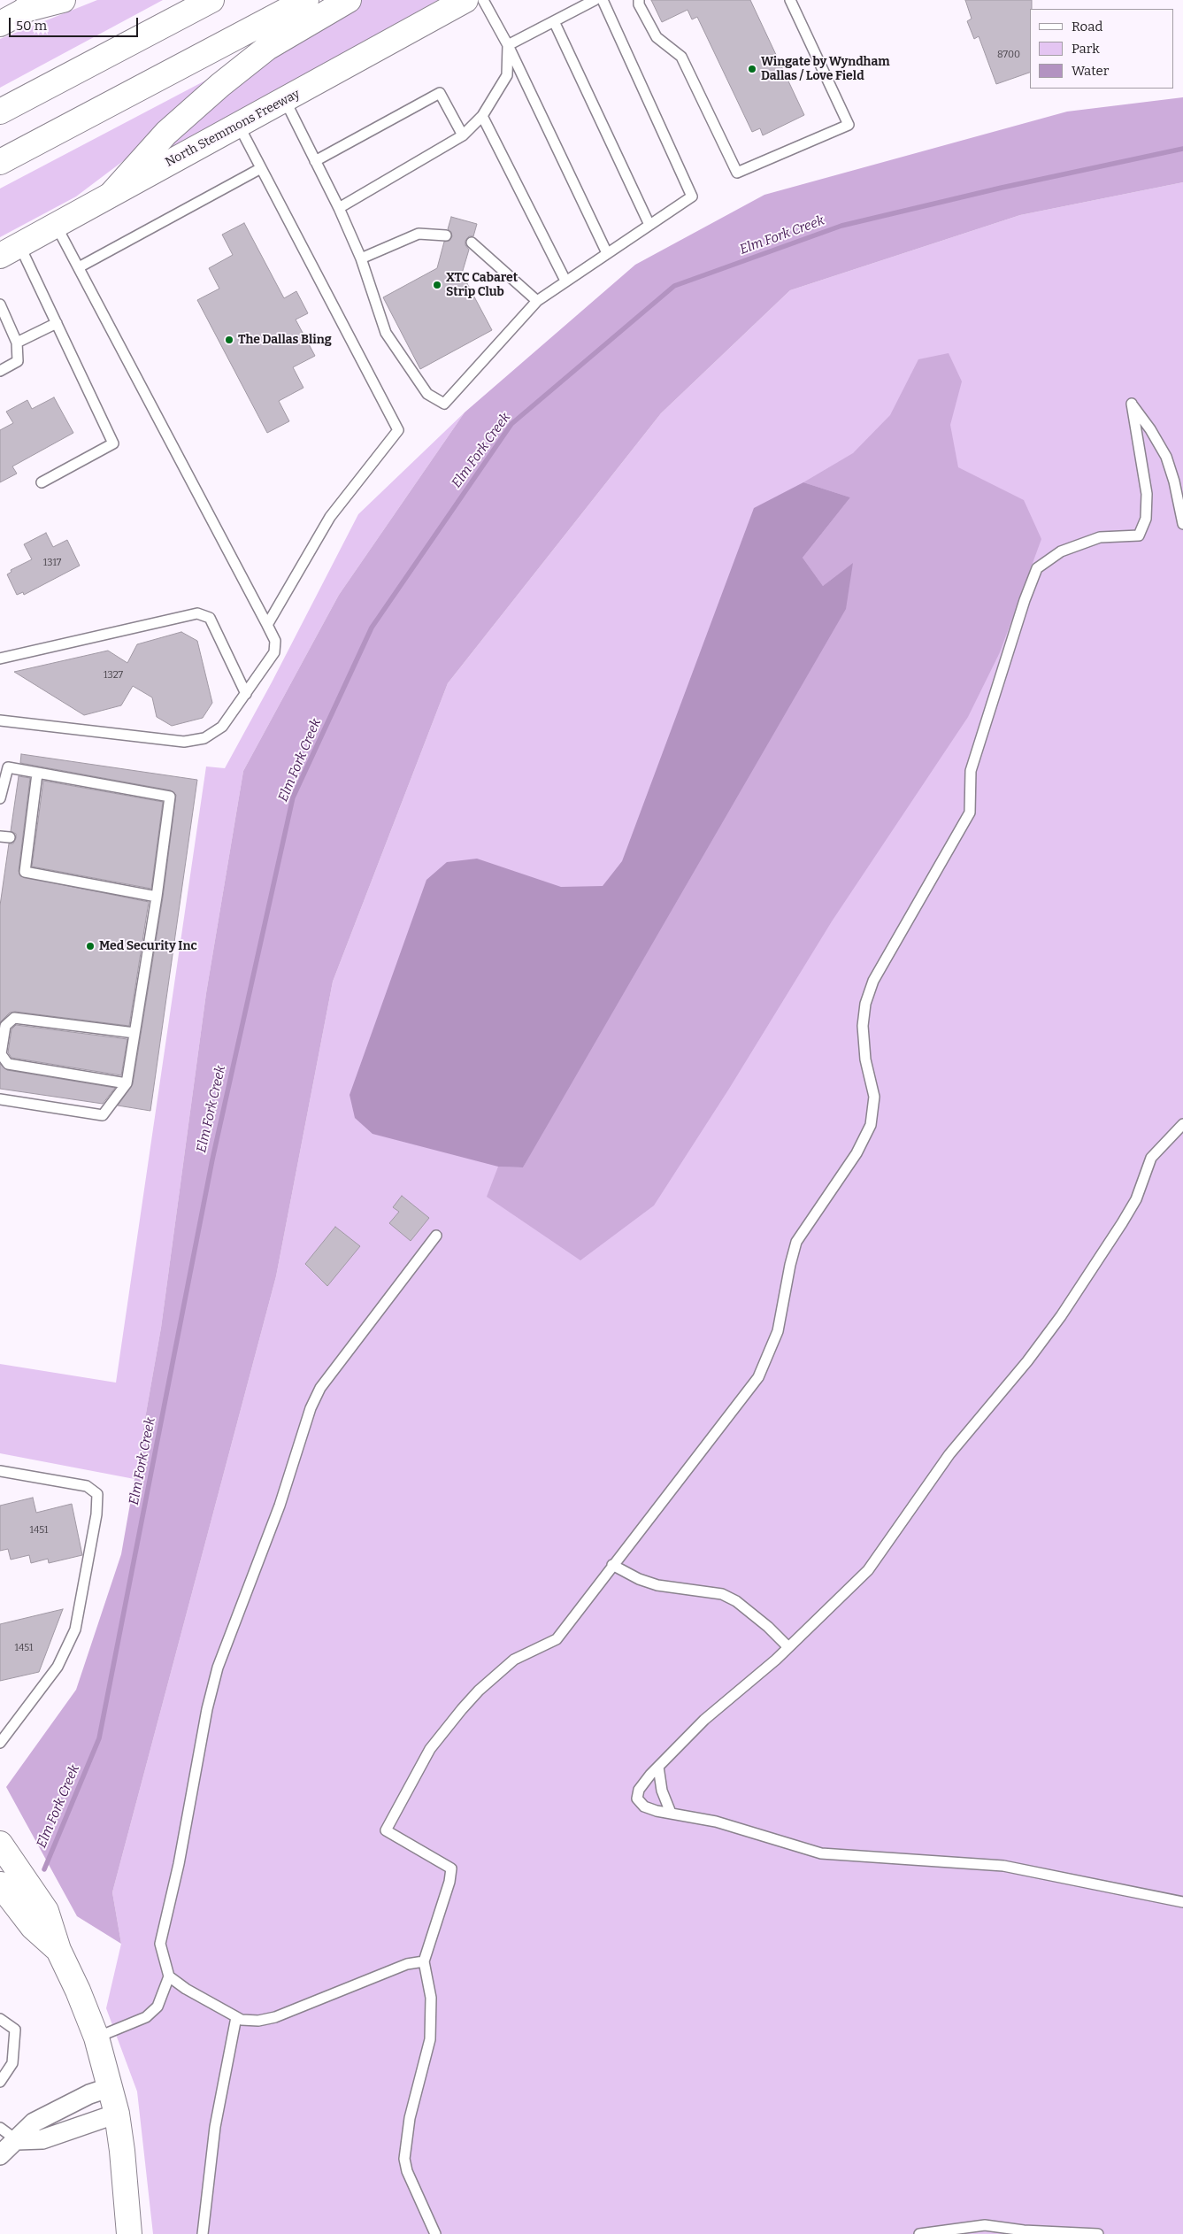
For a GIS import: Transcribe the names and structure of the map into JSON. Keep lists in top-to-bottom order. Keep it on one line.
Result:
{"streets":{"main road":["North Stemmons Freeway"]},"water":["Elm Fork Creek"],"places":["Wingate by Wyndham Dallas / Love Field","XTC Cabaret Strip Club","The Dallas Bling","Med Security Inc"],"house_numbers":["8700","1317","1327","1451","1451"],"legend":["Road","Park","Water"],"scale_bar":"50 m"}
